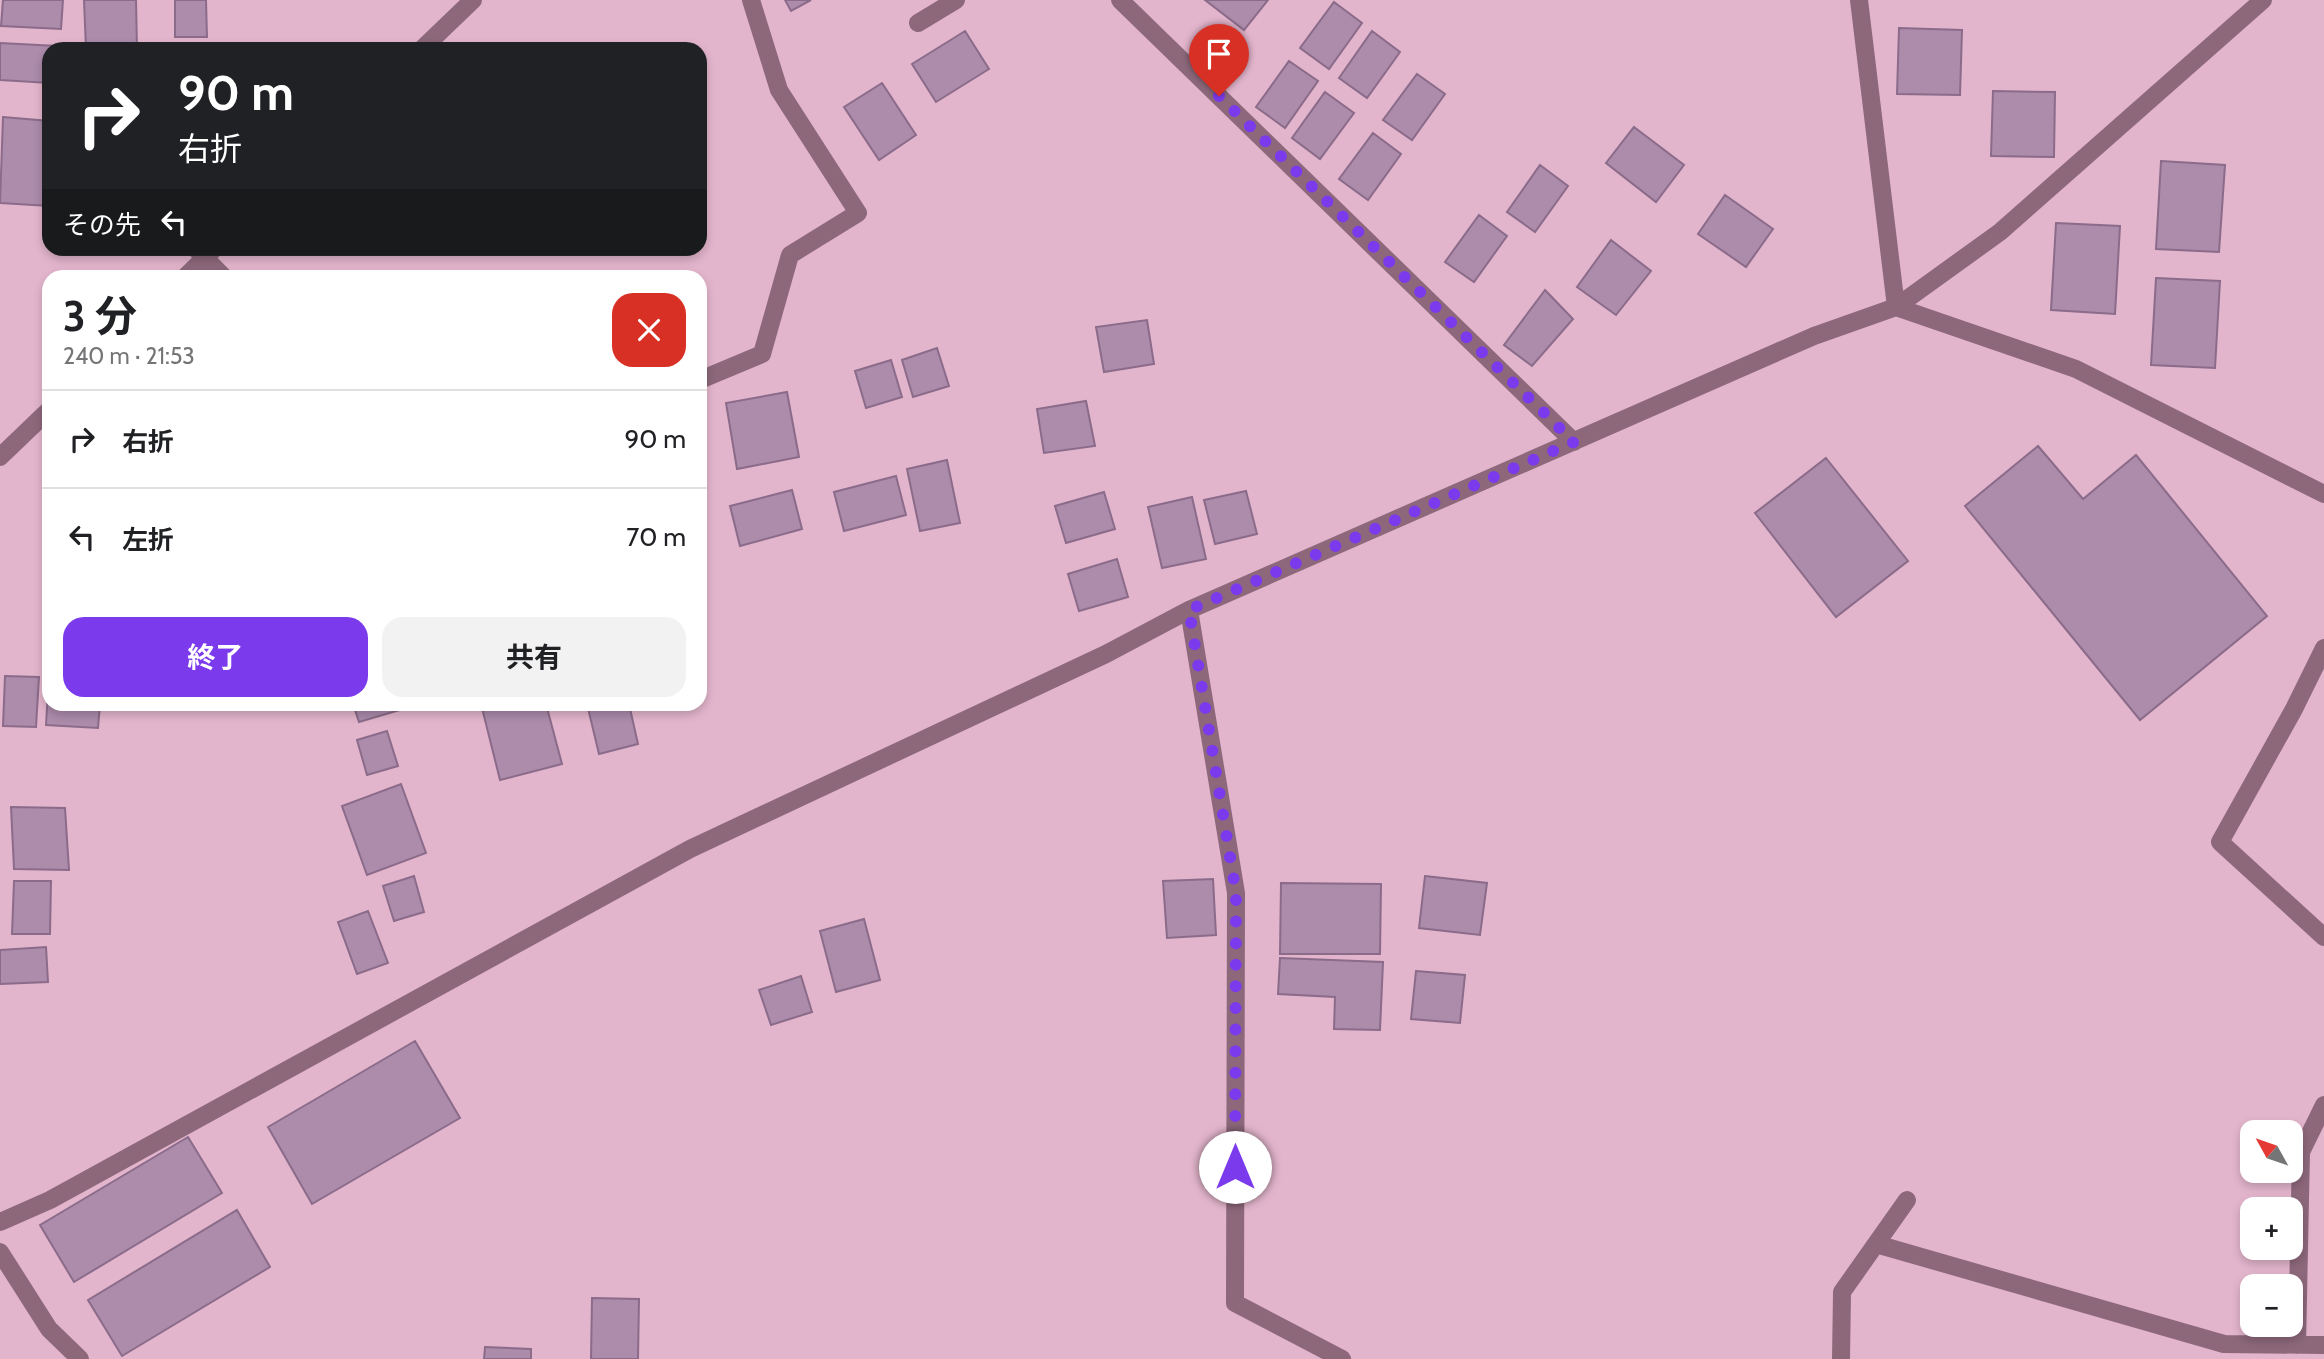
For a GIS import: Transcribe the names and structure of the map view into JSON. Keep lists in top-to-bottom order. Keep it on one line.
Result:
{"north":"top left","page":{"turn":["90 m","右折"],"then":"その先","heading":["3 分","240 m · 21:53"],"list":[{"name":"右折","value":"90 m"},{"name":"左折","value":"70 m"}],"buttons":["終了","共有"],"map_buttons":["+","−"]}}
